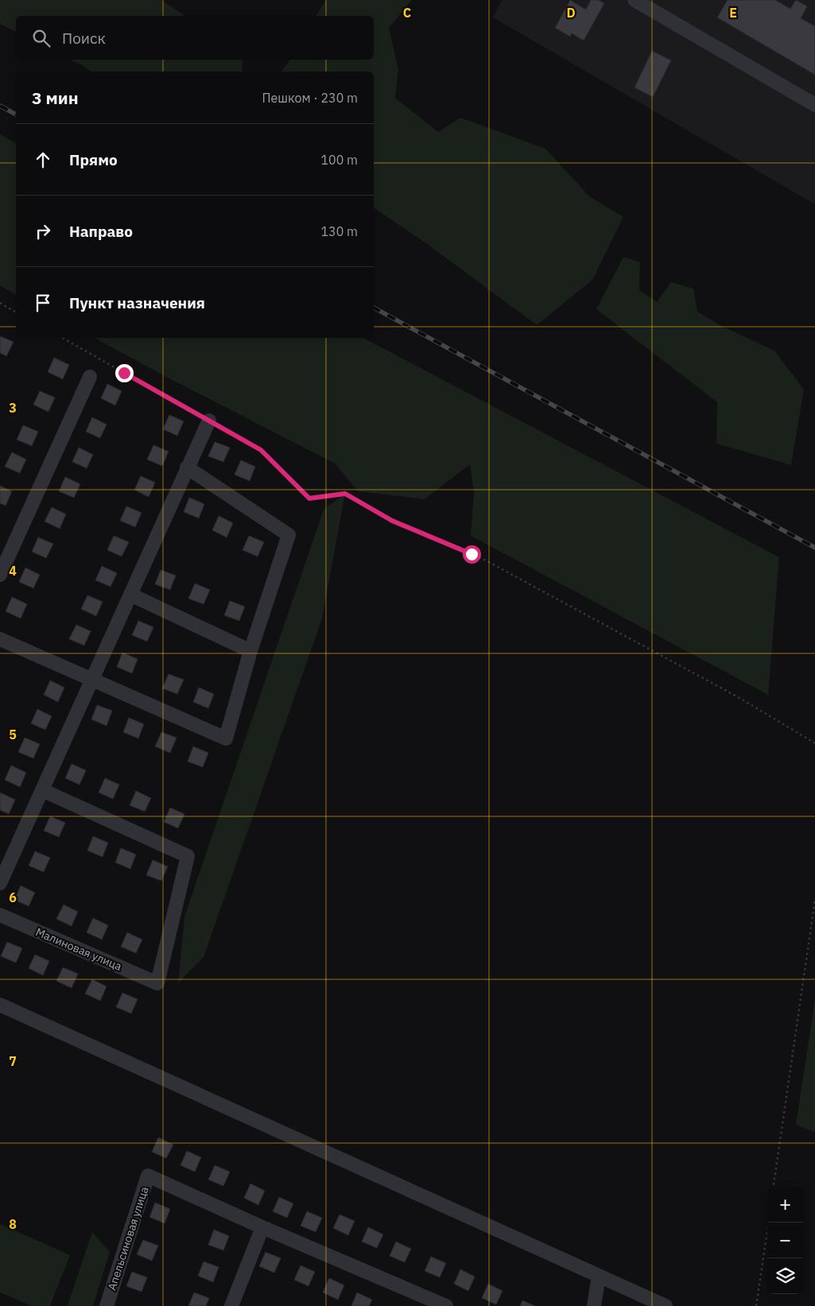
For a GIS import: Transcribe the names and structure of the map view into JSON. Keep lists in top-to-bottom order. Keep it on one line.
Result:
{"streets":{"street":["Малиновая улица","Апельсиновая улица"]},"page":{"search":"Поиск","heading":["3 мин","Пешком · 230 m"],"list":[["Прямо","100 m"],["Направо","130 m"],"Пункт назначения"],"map_buttons":["+","−"]},"grid":{"columns":["C","D","E"],"rows":["3","4","5","6","7","8"]}}
